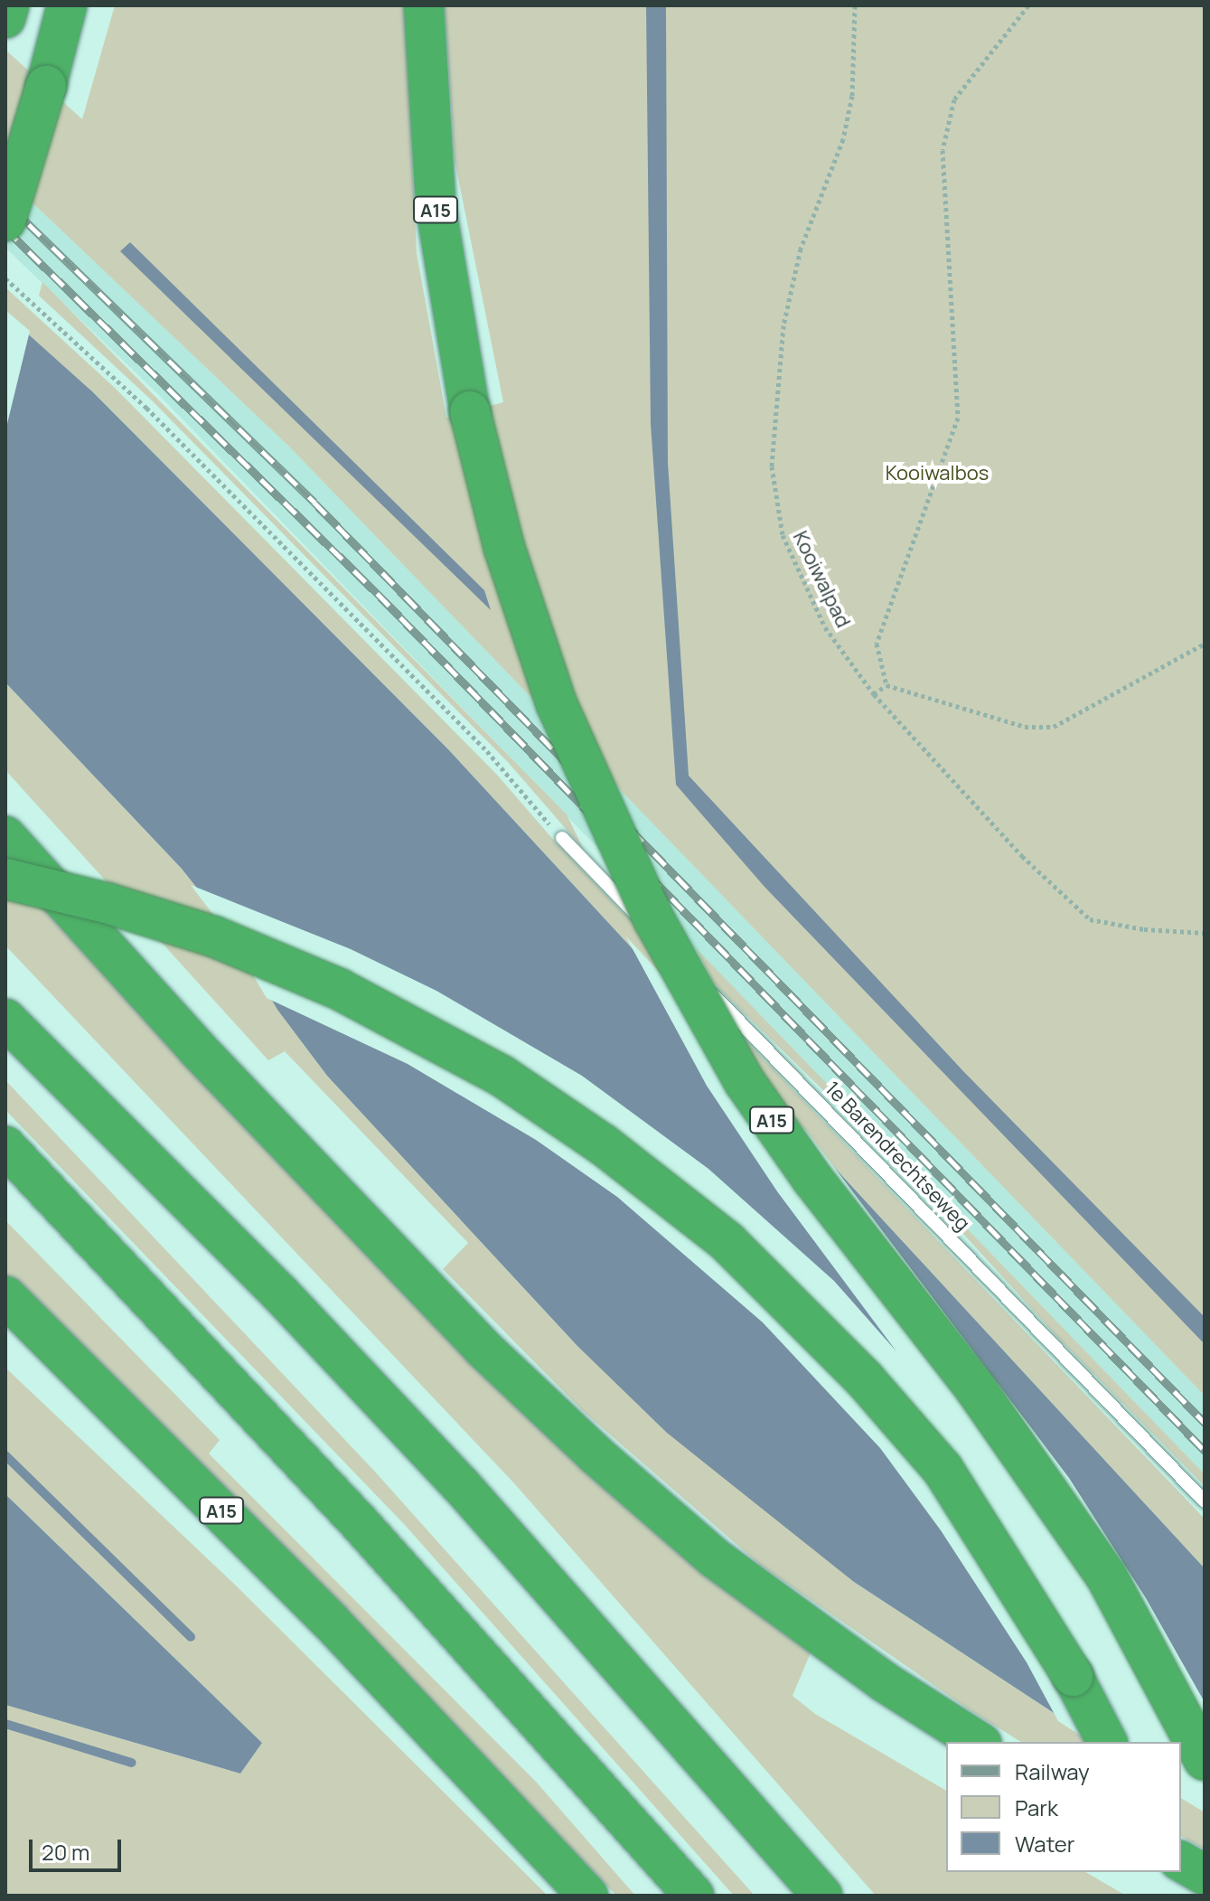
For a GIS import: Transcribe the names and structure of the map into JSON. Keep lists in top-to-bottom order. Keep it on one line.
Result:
{"streets":{"highway":["A15"],"lane":["1e Barendrechtseweg"],"path":["Kooiwalpad"]},"parks":["Kooiwalbos"],"legend":["Railway","Park","Water"],"scale_bar":"20 m"}
